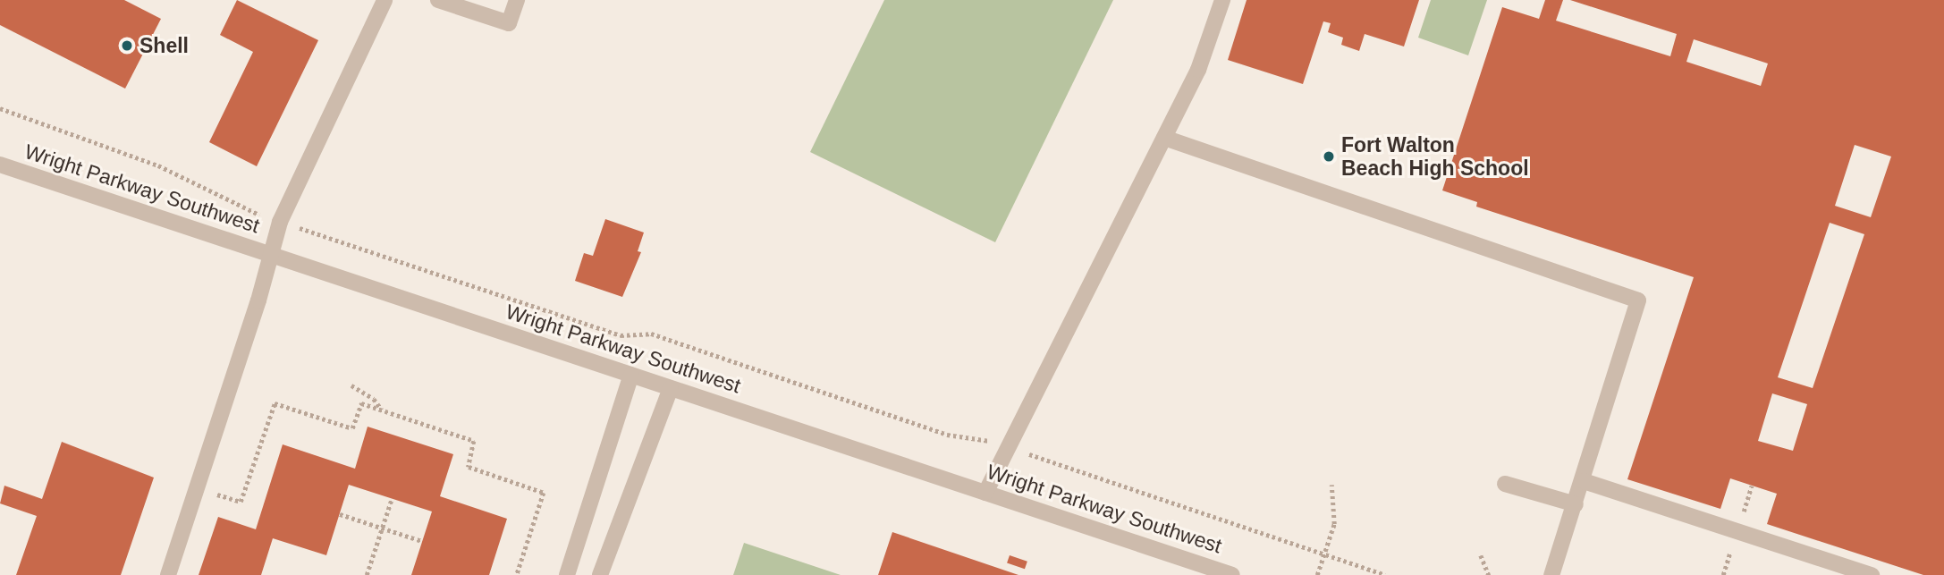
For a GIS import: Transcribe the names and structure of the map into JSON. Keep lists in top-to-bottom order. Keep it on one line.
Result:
{"streets":{"street":["Wright Parkway Southwest"]},"places":["Shell","Fort Walton Beach High School"]}
